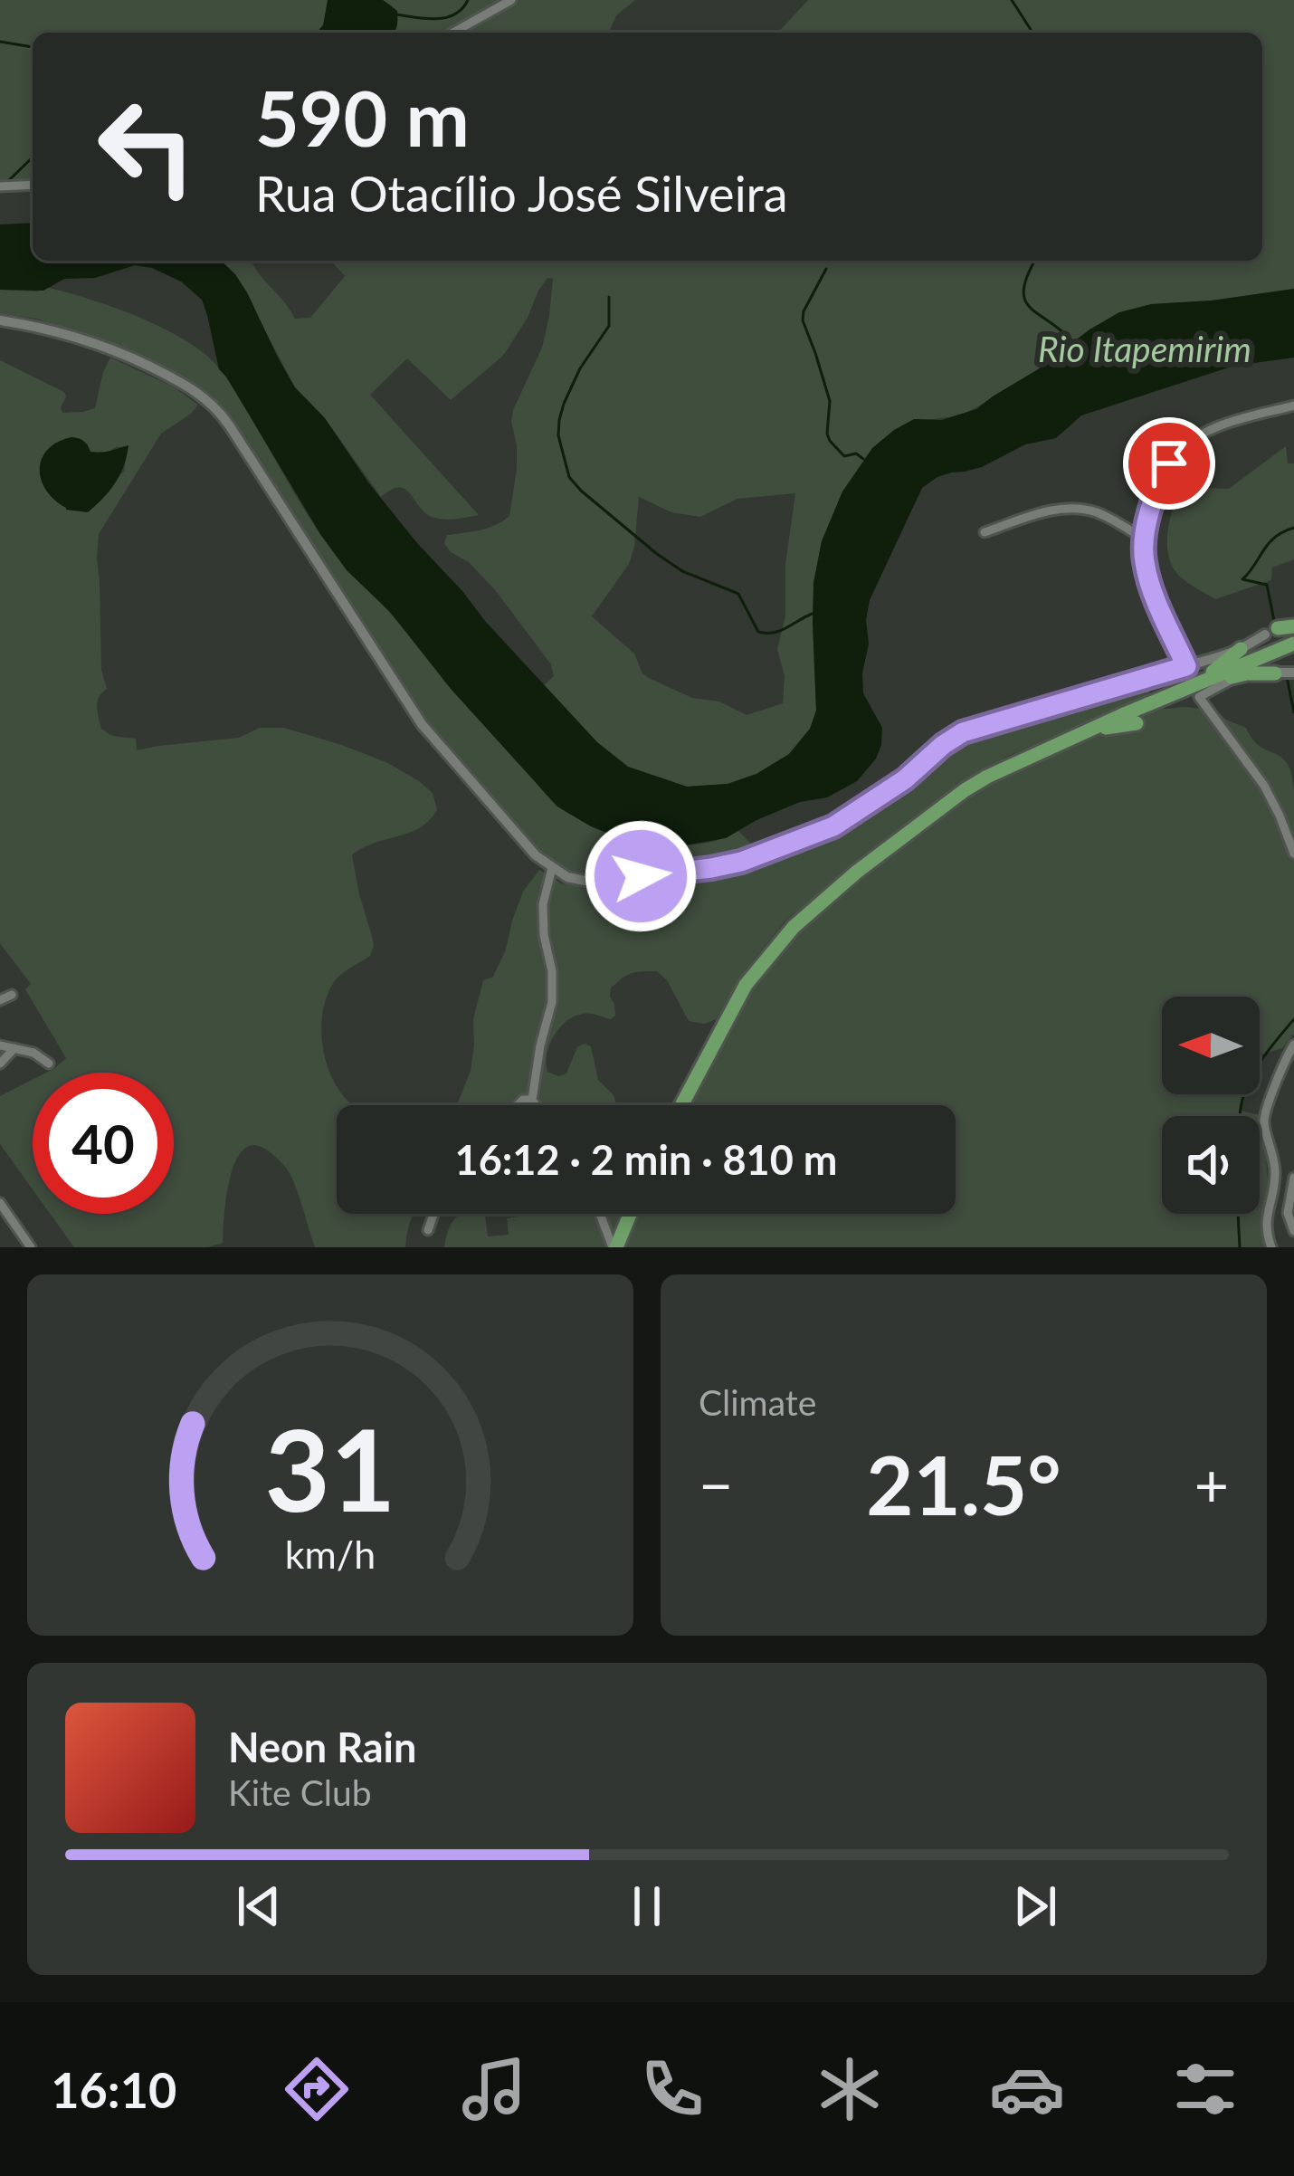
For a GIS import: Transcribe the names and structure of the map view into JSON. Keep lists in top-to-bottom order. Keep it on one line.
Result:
{"water":["Rio Itapemirim"],"north":"left","page":{"turn":["590 m","Rua Otacílio José Silveira"],"limit":"40","trip":"16:12 · 2 min · 810 m","tile":"Climate","heat":["−","21.5°","+"],"song":["Neon Rain","Kite Club"],"tabs":"16:10","gauge":["31","km/h"]}}
